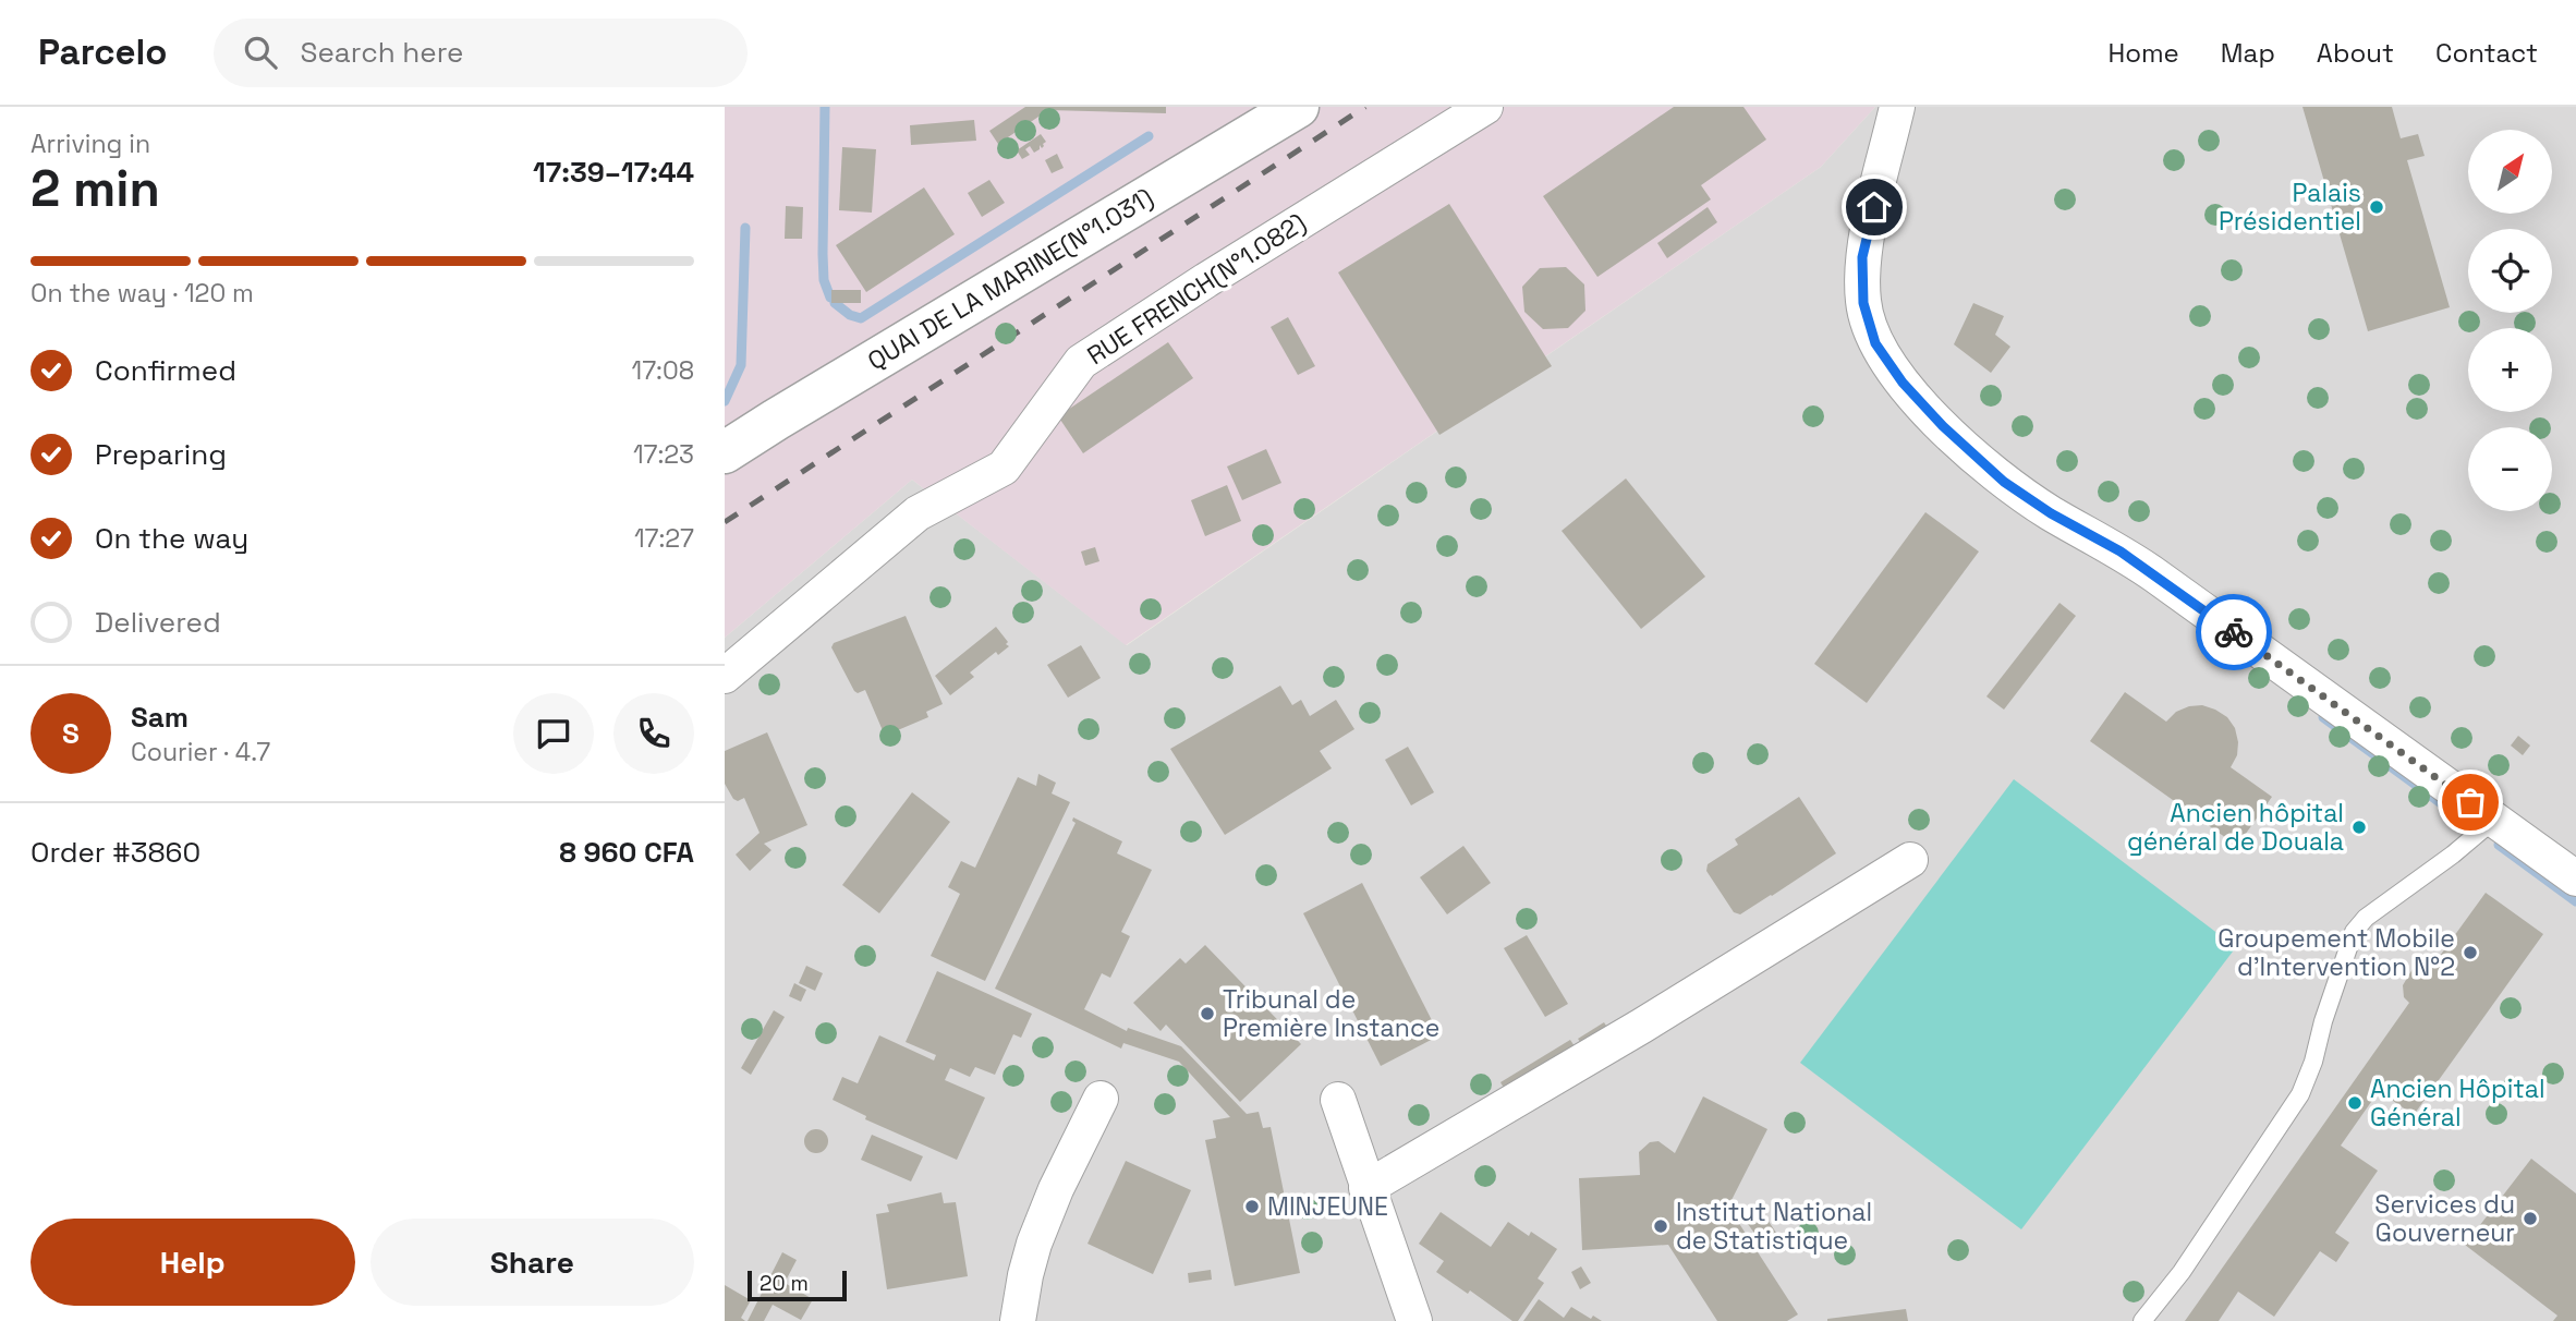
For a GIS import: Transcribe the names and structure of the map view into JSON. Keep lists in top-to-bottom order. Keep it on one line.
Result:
{"streets":{"street":["QUAI DE LA MARINE(N°1.031)","RUE FRENCH(N°1.082)"]},"places":["Palais Présidentiel","Ancien hôpital général de Douala","Groupement Mobile d’Intervention N°2","Tribunal de Première Instance","Ancien Hôpital Général","MINJEUNE","Services du Gouverneur","Institut National de Statistique"],"scale_bar":"20 m","north":"top right","page":{"header":"Parcelo","search":"Search here","nav":["Home","Map","About","Contact"],"heading":["2 min","Arriving in","17:39–17:44"],"panel":["Sam","Courier · 4.7","Order #3860","8 960 CFA"],"map_buttons":["+","−"],"bar":"On the way · 120 m","list":[["Confirmed","17:08"],["Preparing","17:23"],["On the way","17:27"],"Delivered"],"round":"S","buttons":["Help","Share"],"scale":"20 m"}}
